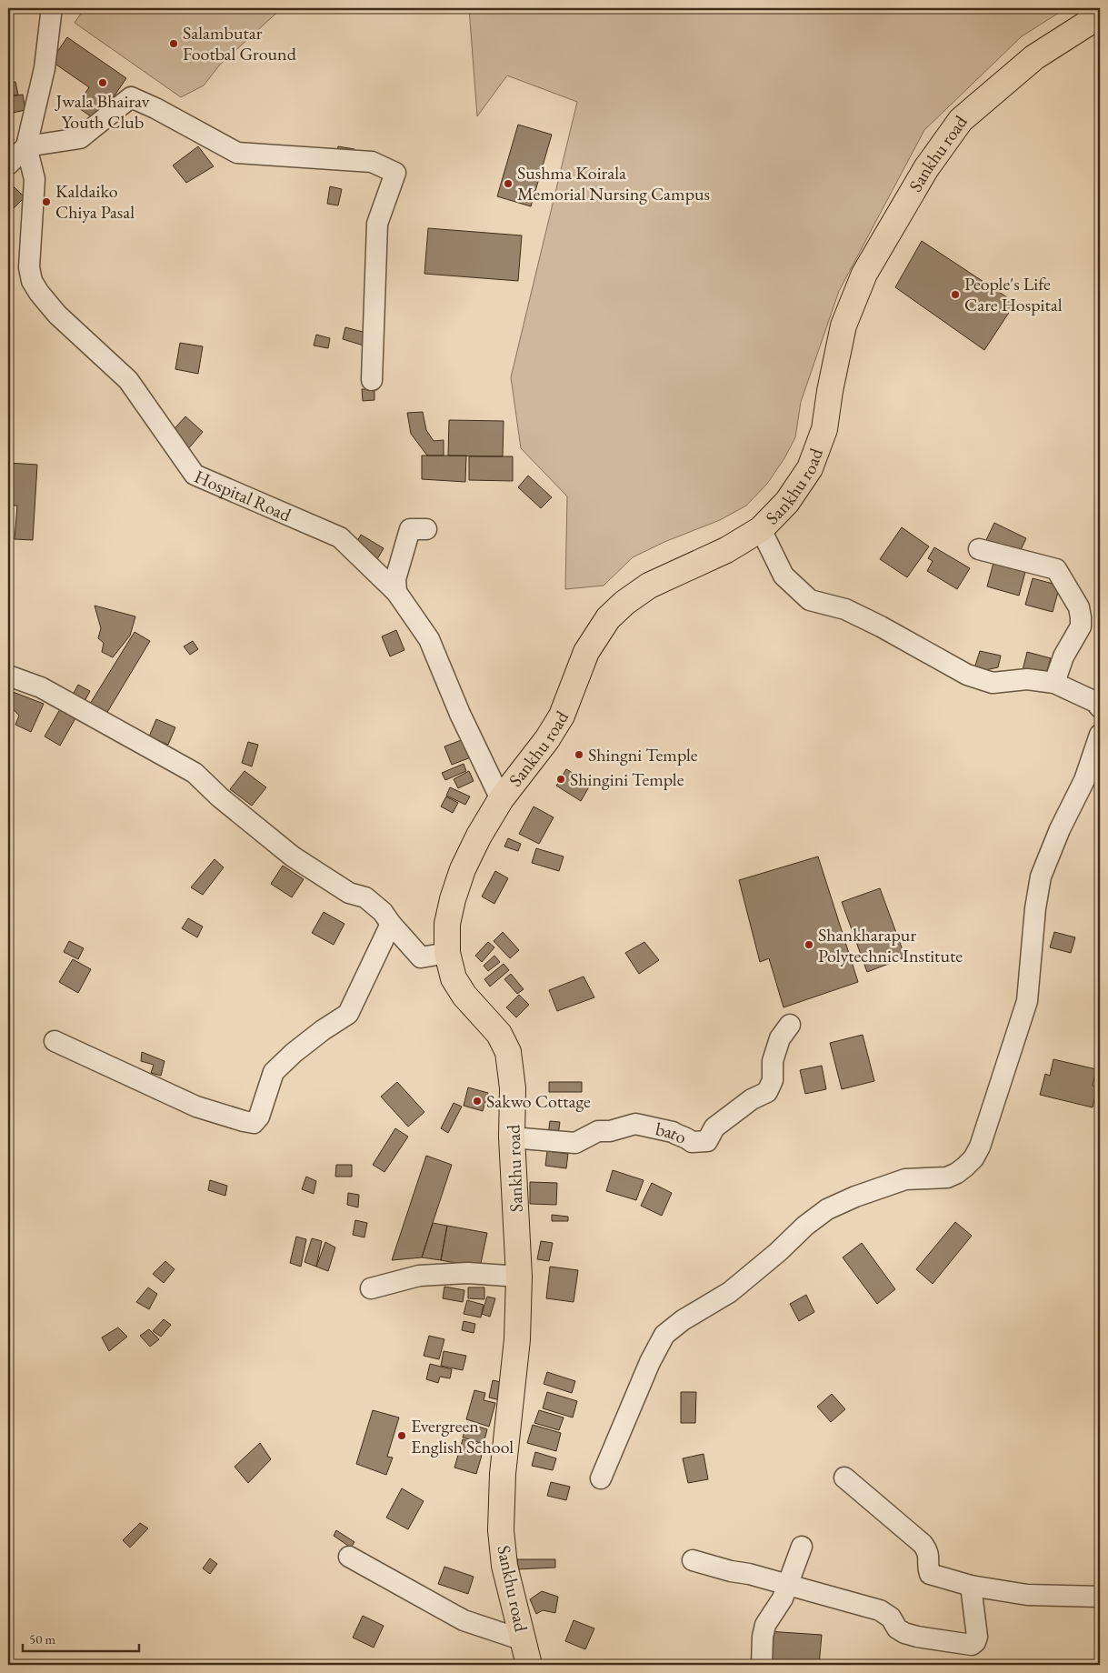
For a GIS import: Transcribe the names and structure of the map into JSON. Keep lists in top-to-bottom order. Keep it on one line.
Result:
{"streets":{"main road":["Sankhu road"],"street":["Hospital Road","bato"]},"crossings":[["Sankhu road","Hospital Road"],["Sankhu road","bato"]],"places":["Salambutar Footbal Ground","Jwala Bhairav Youth Club","Sushma Koirala Memorial Nursing Campus","Kaldaiko Chiya Pasal","People's Life Care Hospital","Shingni Temple","Shingini Temple","Shankharapur Polytechnic Institute","Sakwo Cottage","Evergreen English School"],"scale_bar":"50 m"}
